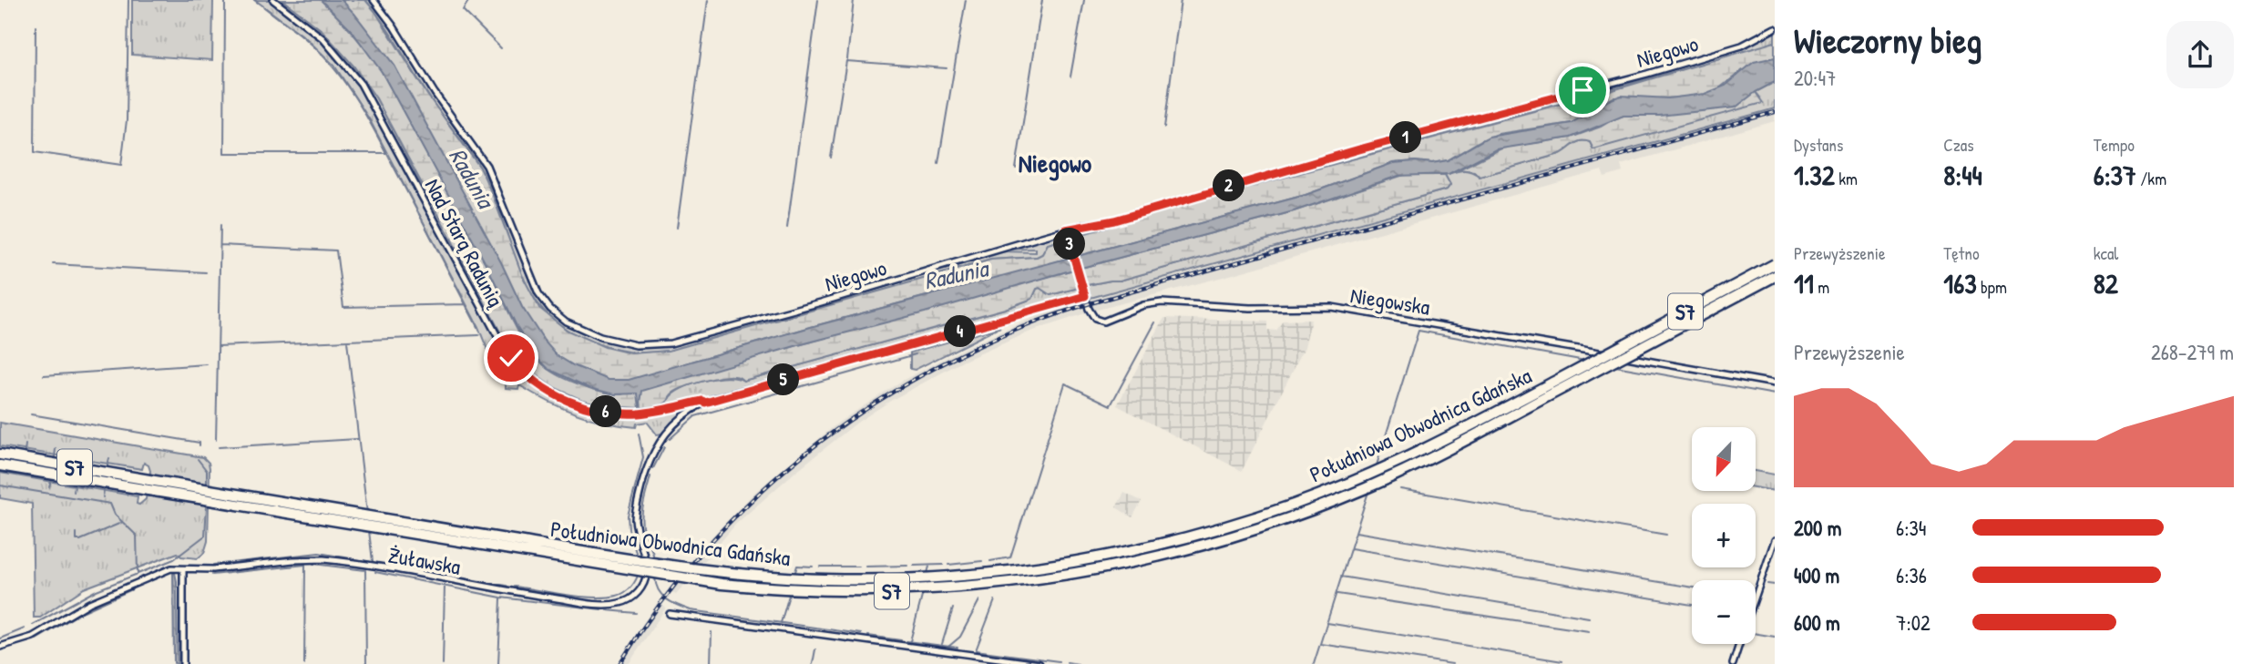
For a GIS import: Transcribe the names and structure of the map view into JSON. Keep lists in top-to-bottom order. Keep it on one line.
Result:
{"streets":{"highway":["S7","Południowa Obwodnica Gdańska"],"street":["Niegowo","Nad Starą Radunią","Niegowska","Żuławska"]},"crossings":[["Niegowo","Niegowska"],["Nad Starą Radunią","Niegowska"],["Nad Starą Radunią","Żuławska"]],"districts":["Niegowo"],"water":["Radunia"],"north":"bottom left","page":{"heading":["Wieczorny bieg","20:47"],"stats":[["Dystans","1.32 km"],["Czas","8:44"],["Tempo","6:37 /km"],["Przewyższenie","11 m"],["Tętno","163 bpm"],["kcal","82"]],"pins":["1","2","3","4","5","6"],"chart":["Przewyższenie","268–279 m"],"map_buttons":["+","−"],"list":[{"name":"200 m","note":"6:34"},{"name":"400 m","note":"6:36"},{"name":"600 m","note":"7:02"}]}}
